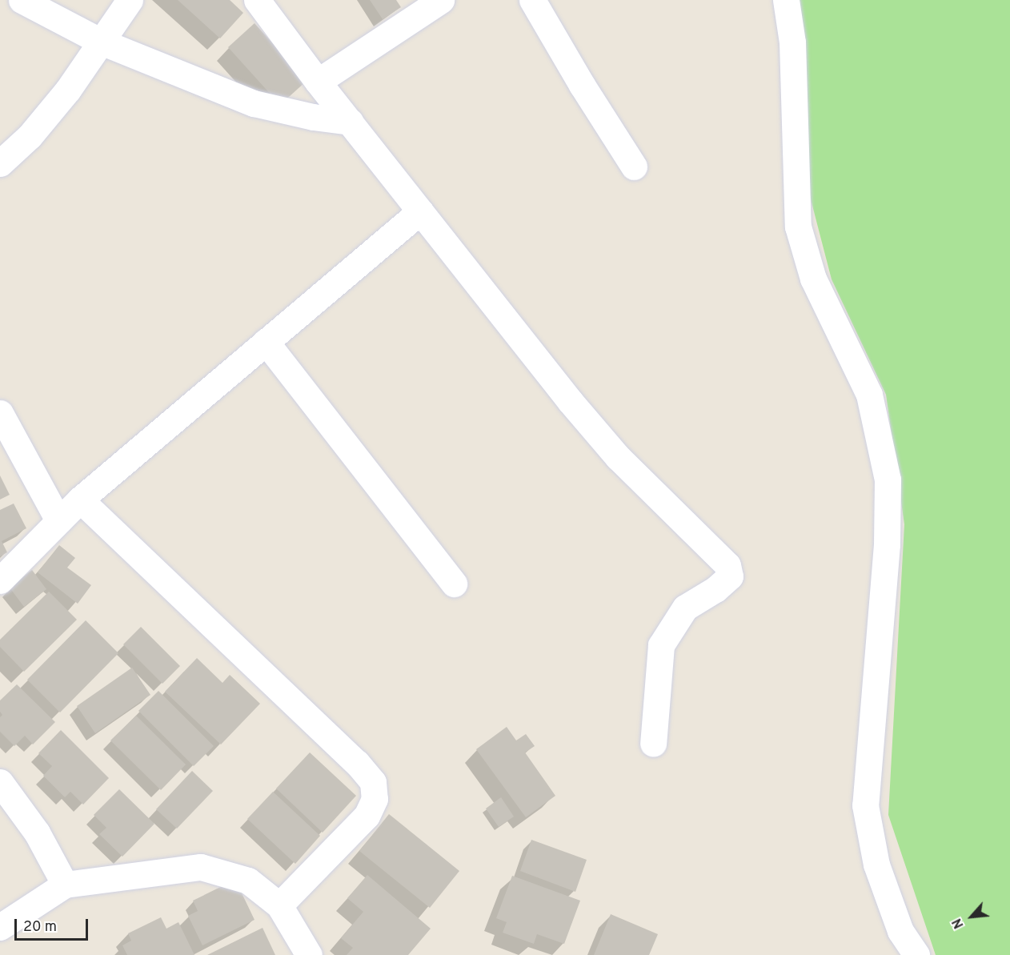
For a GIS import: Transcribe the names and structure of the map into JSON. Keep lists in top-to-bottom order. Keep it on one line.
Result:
{"scale_bar":"20 m","north":"bottom left"}
